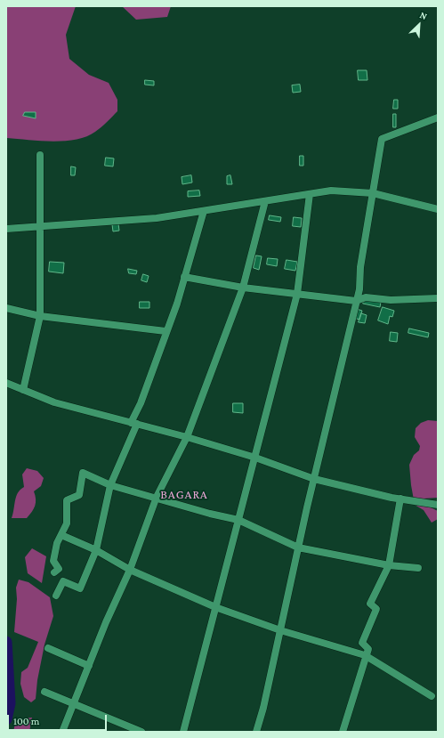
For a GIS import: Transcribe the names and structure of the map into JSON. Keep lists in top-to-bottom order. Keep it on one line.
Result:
{"districts":["BAGARA"],"scale_bar":"100 m","north":"top right"}
